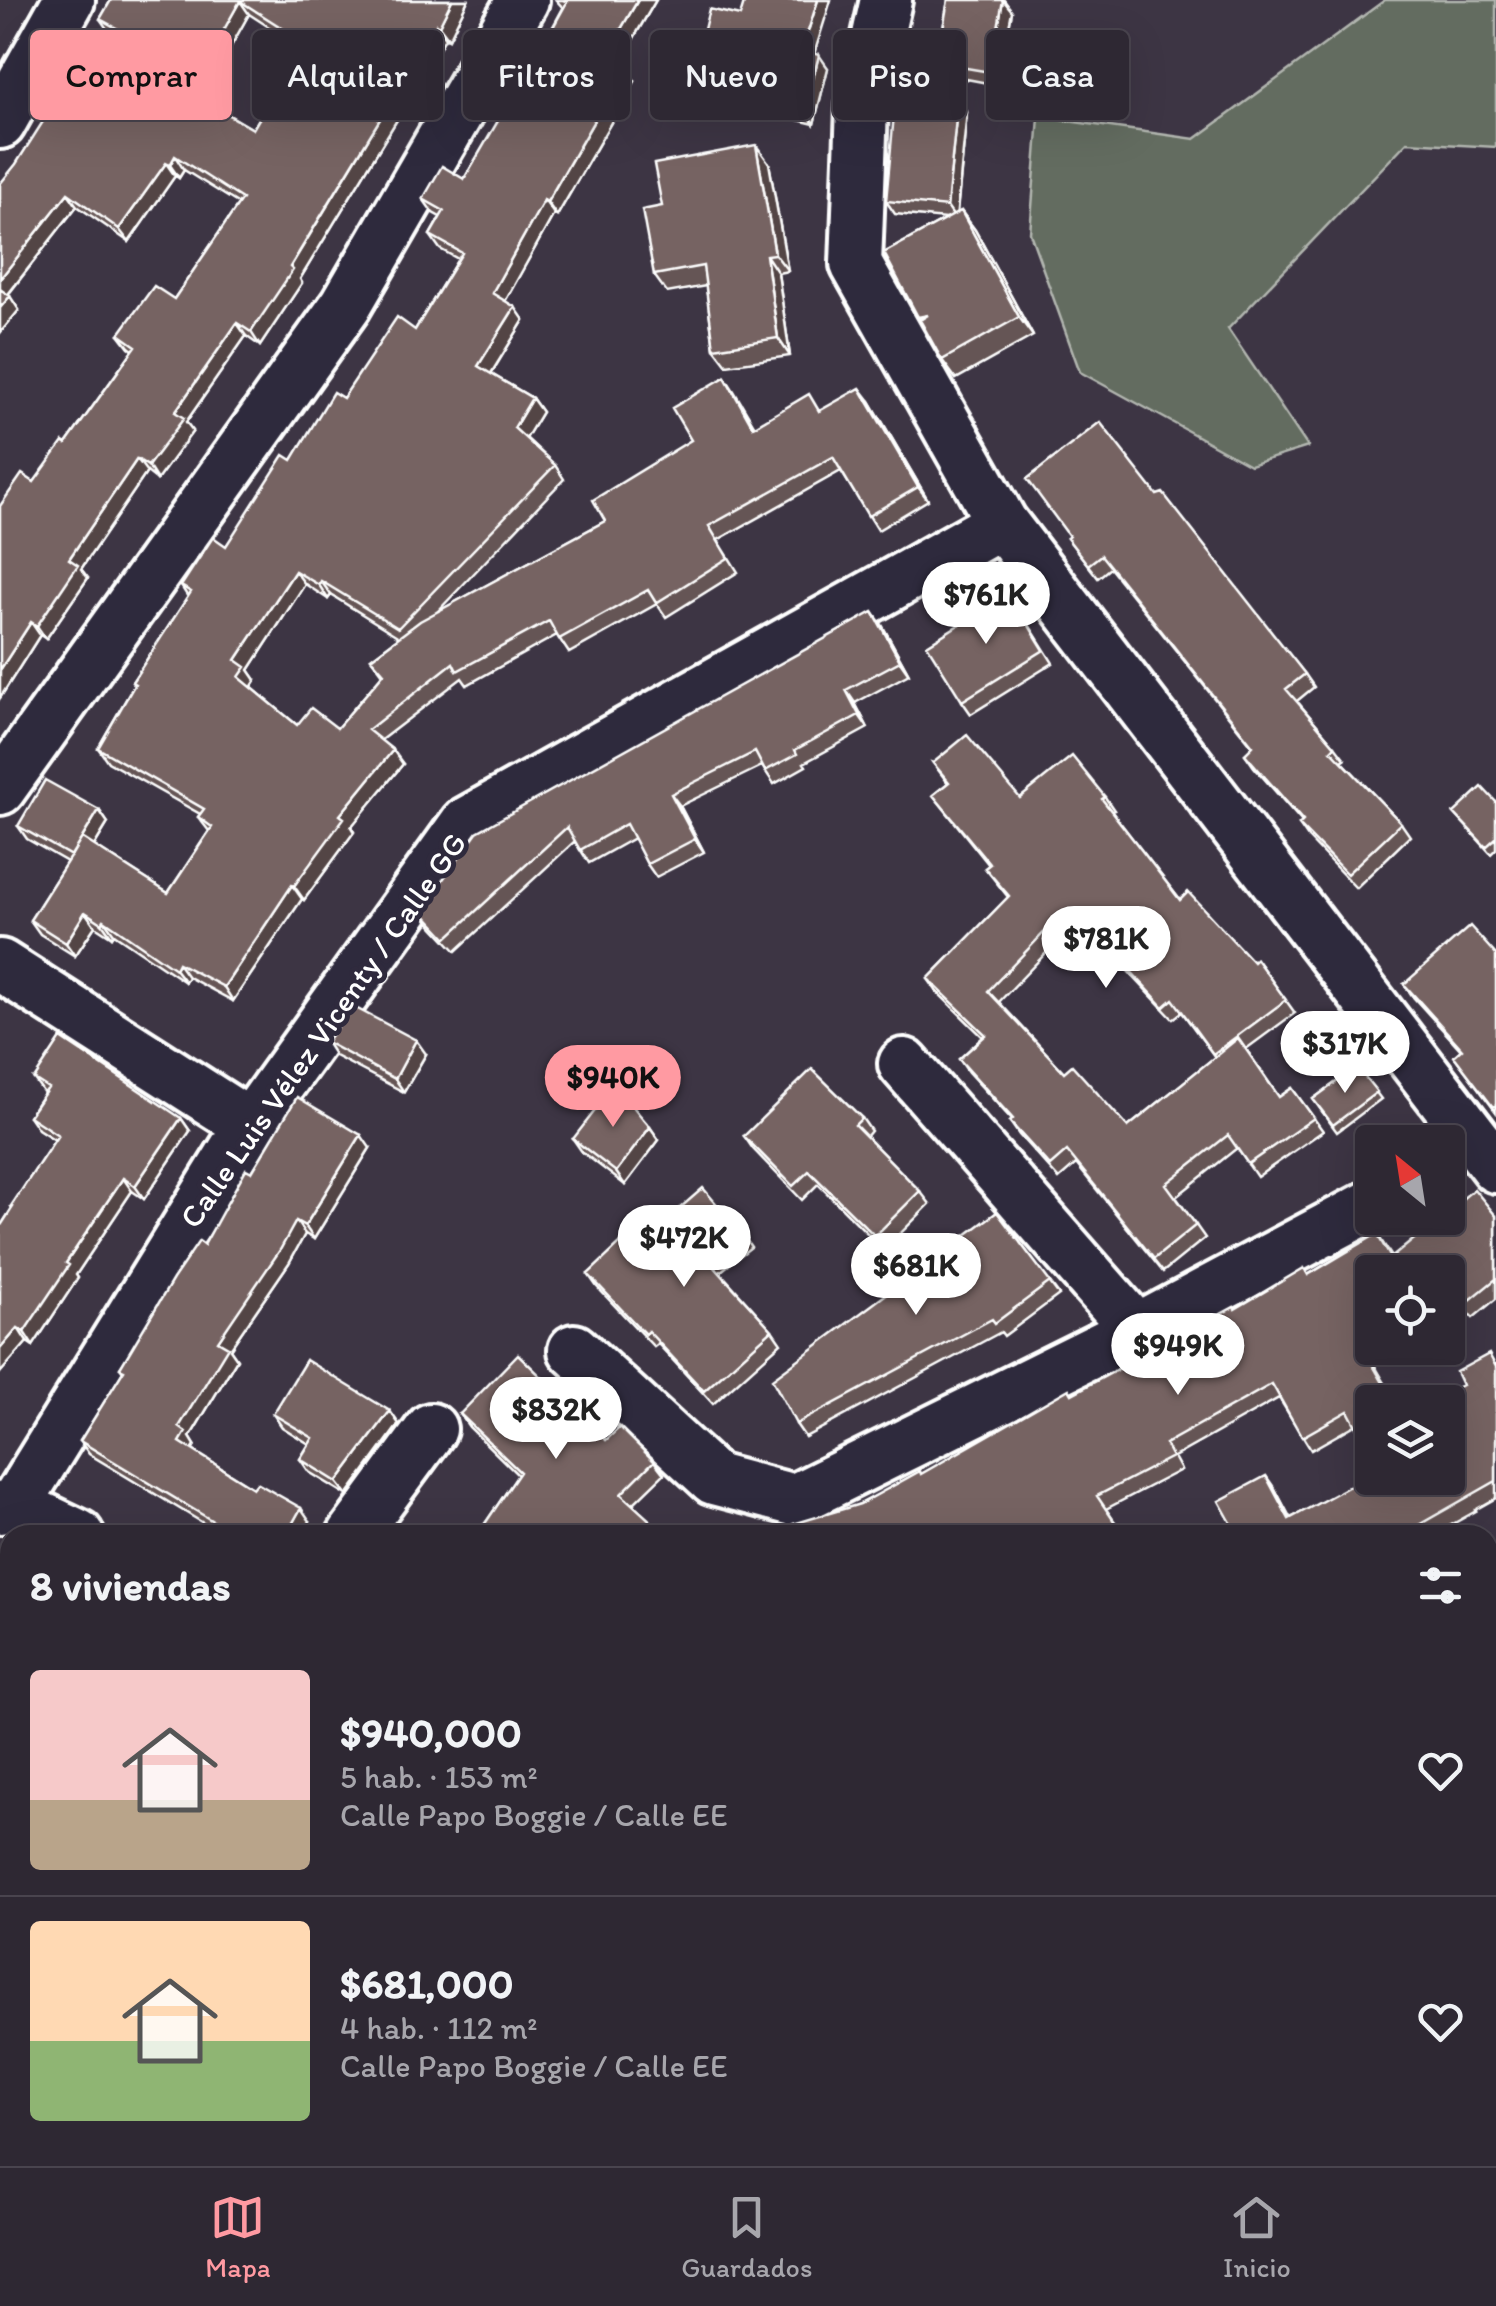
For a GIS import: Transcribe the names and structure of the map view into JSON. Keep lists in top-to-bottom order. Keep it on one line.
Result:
{"streets":{"street":["Calle Luis Vélez Vicenty / Calle GG"]},"north":"top left","page":{"chip":["Comprar","Alquilar","Filtros","Nuevo","Piso","Casa"],"price":["$761K","$781K","$317K","$940K","$472K","$681K","$949K","$832K"],"heading":"8 viviendas","list":[{"name":"$940,000","note":"5 hab. · 153 m² · Calle Papo Boggie / Calle EE"},{"name":"$681,000","note":"4 hab. · 112 m² · Calle Papo Boggie / Calle EE"}],"tabs":["Mapa","Guardados","Inicio"]}}
